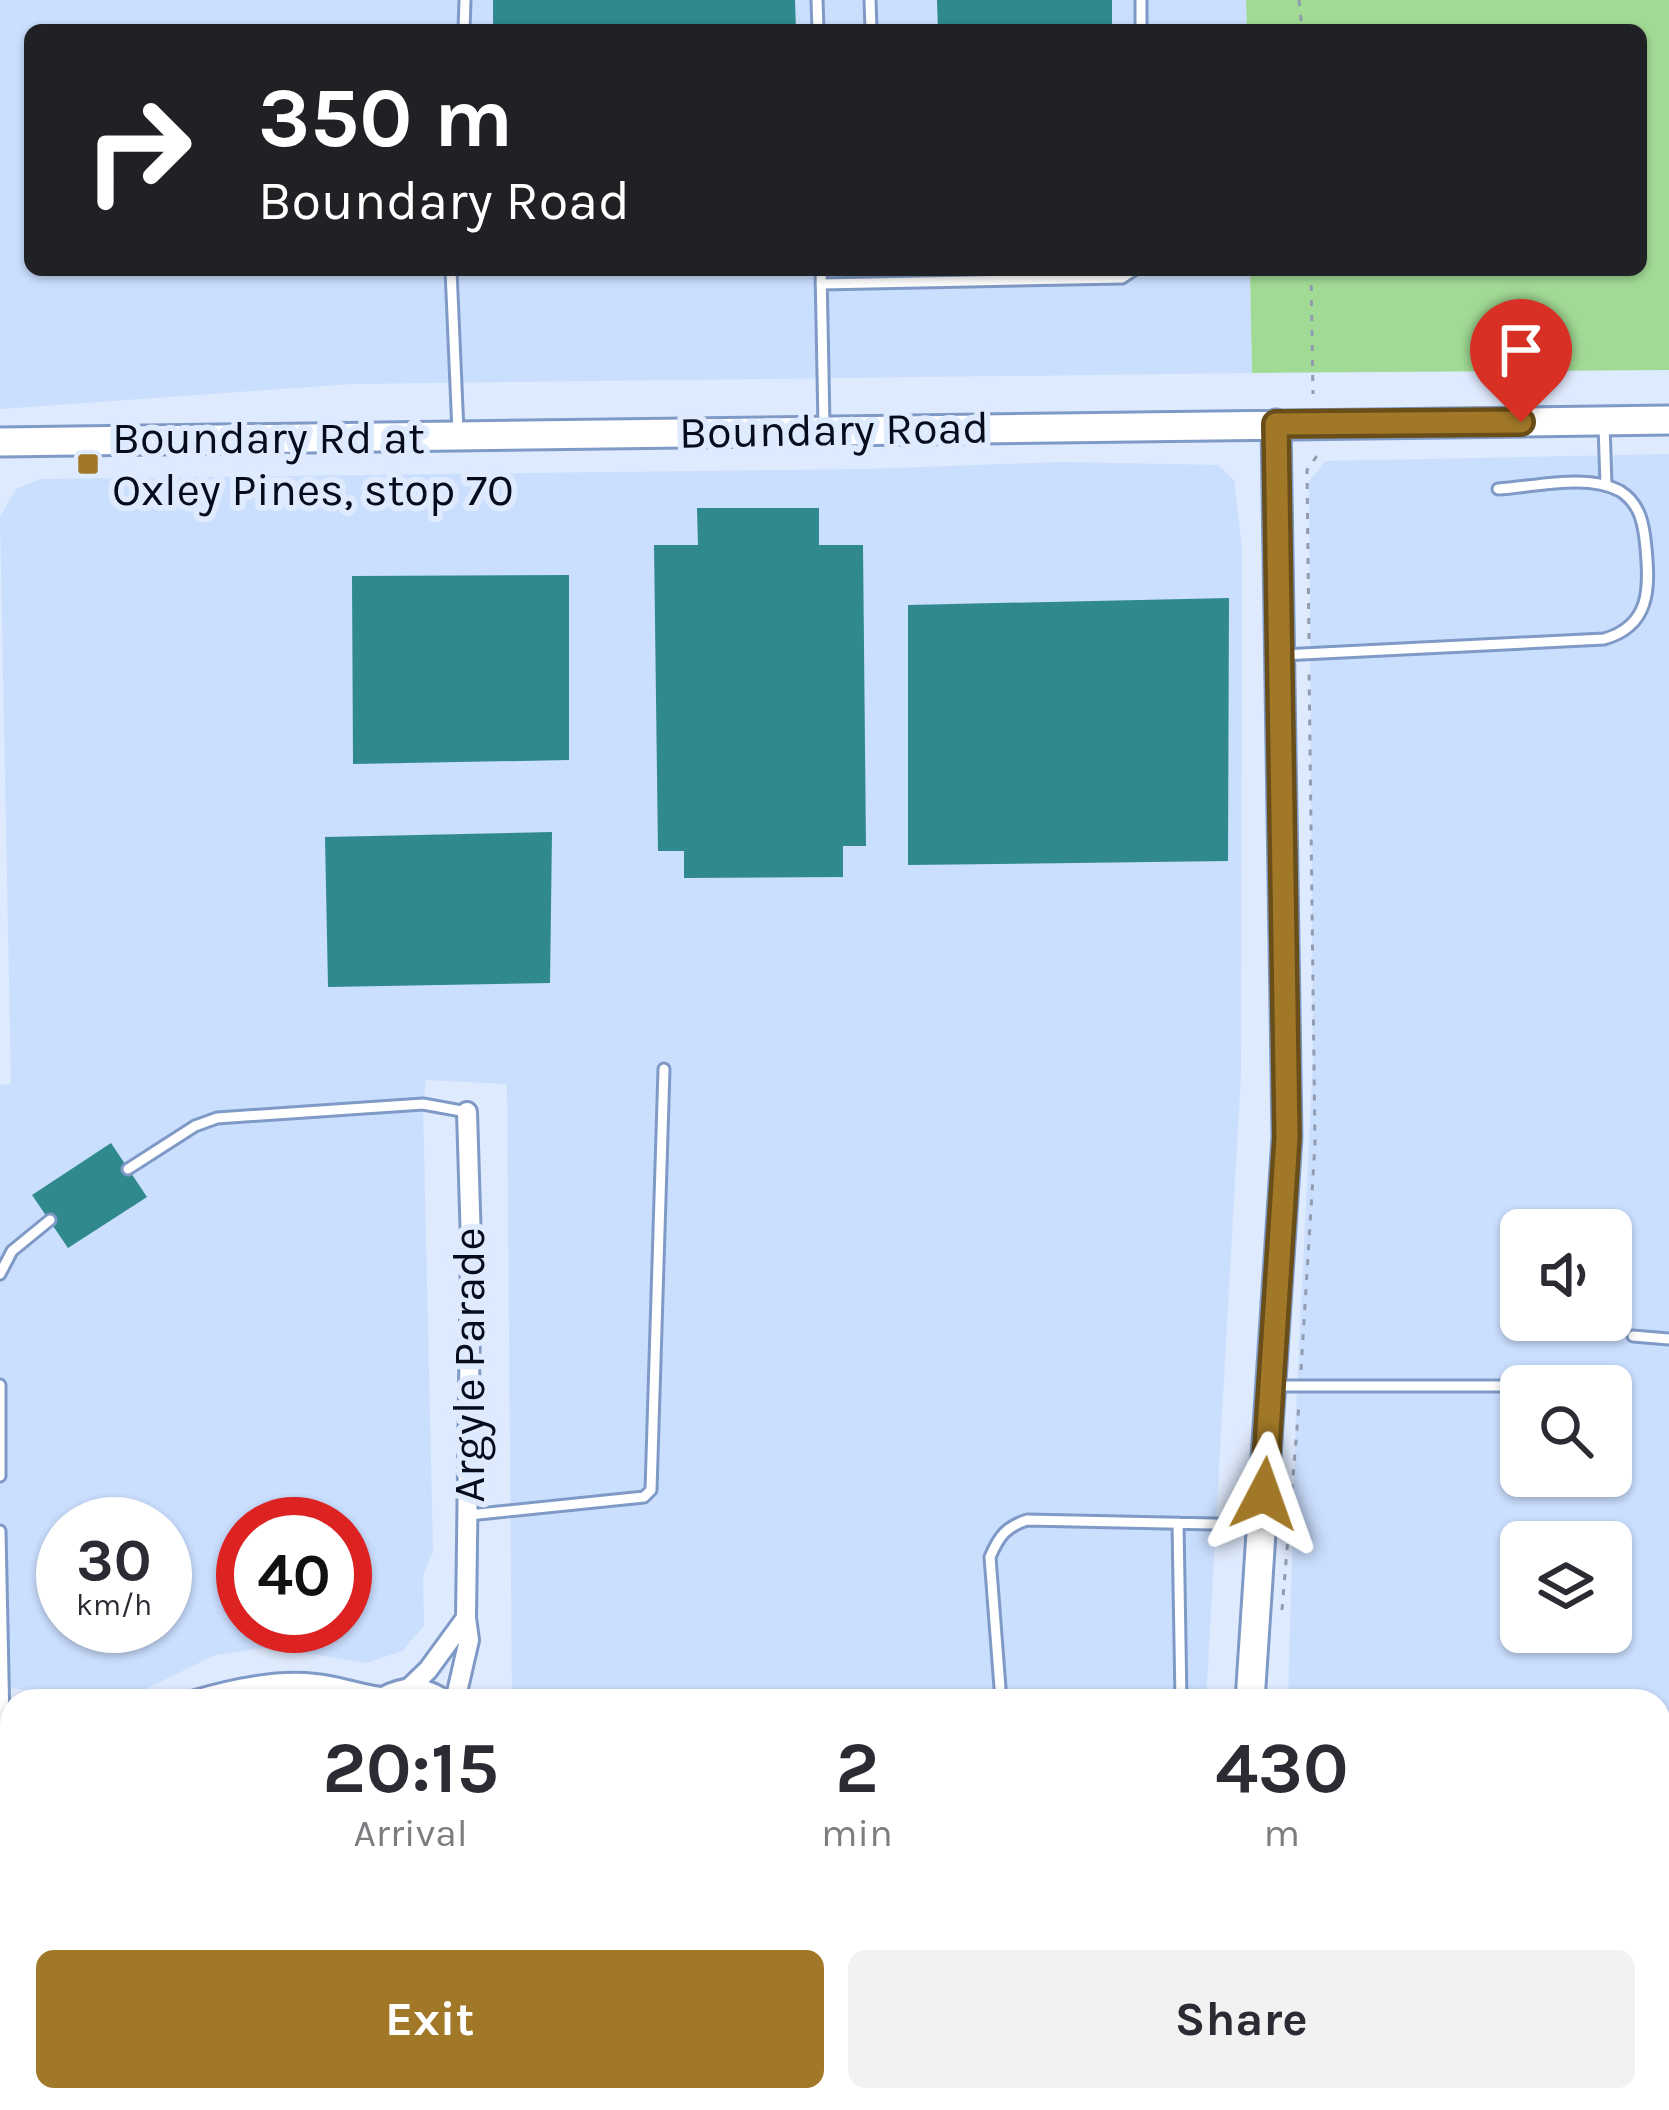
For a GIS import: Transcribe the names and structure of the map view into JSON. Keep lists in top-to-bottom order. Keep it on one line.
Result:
{"streets":{"street":["Boundary Road","Argyle Parade"]},"places":{"transit":["Boundary Rd at Oxley Pines, stop 70"]},"page":{"turn":["350 m","Boundary Road"],"speed":"30 km/h","limit":"40","eta":["20:15","Arrival","2","min","430","m"],"buttons":["Exit","Share"]}}
